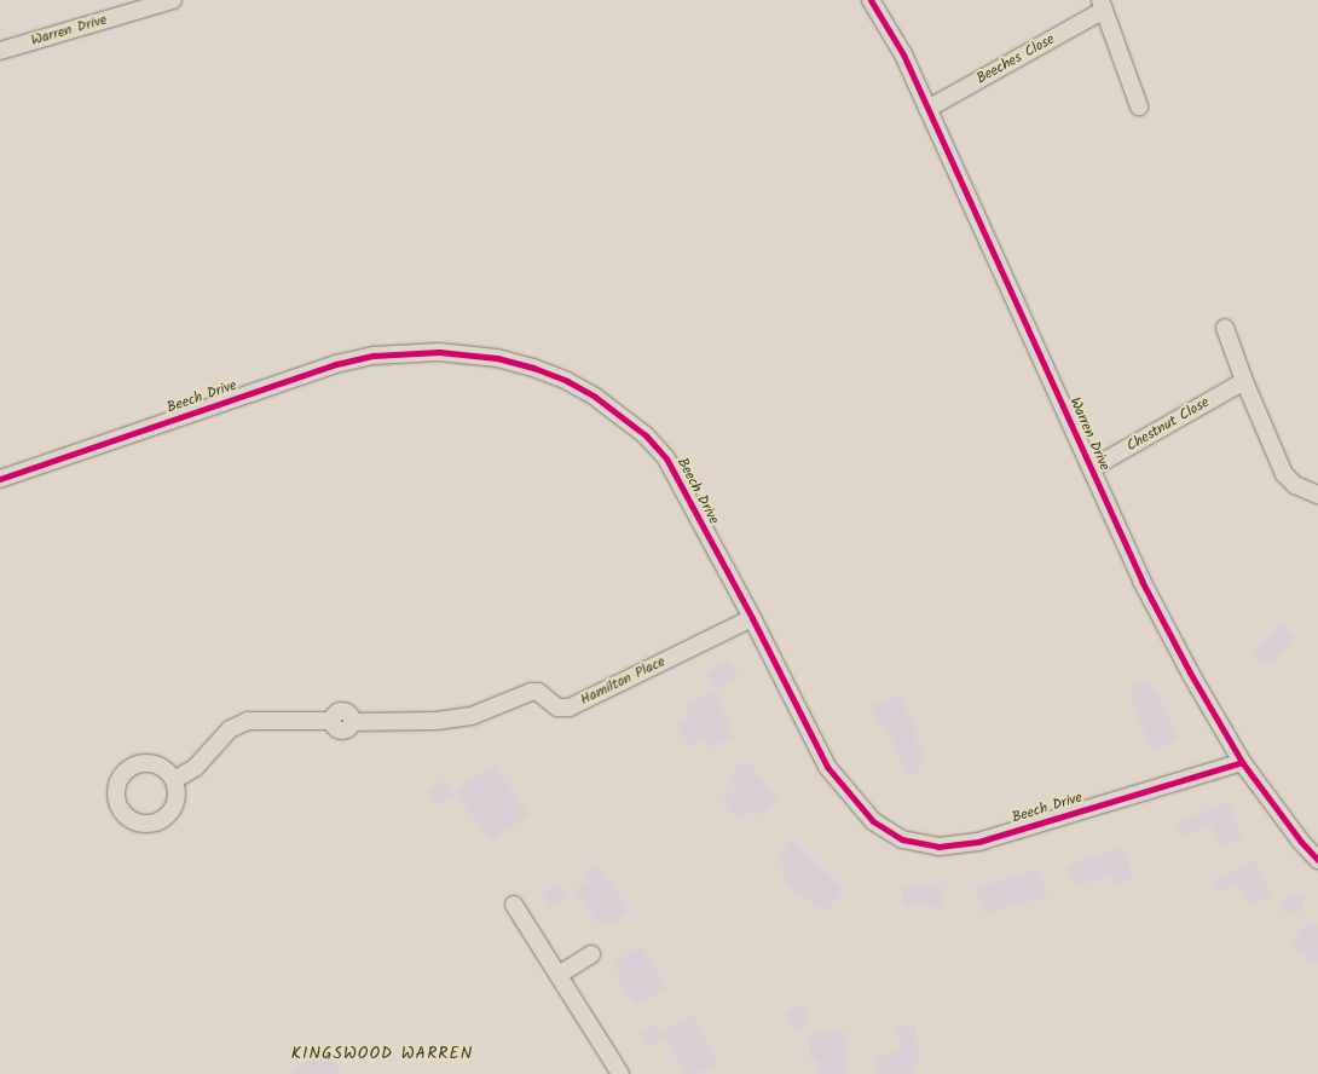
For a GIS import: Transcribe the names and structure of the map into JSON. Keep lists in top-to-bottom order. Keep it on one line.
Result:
{"streets":{"street":["Warren Drive","Beeches Close","Beech Drive","Chestnut Close","Hamilton Place"]},"crossings":[["Warren Drive","Beeches Close"],["Warren Drive","Beech Drive"],["Warren Drive","Chestnut Close"],["Beech Drive","Hamilton Place"]],"districts":["KINGSWOOD WARREN"]}
